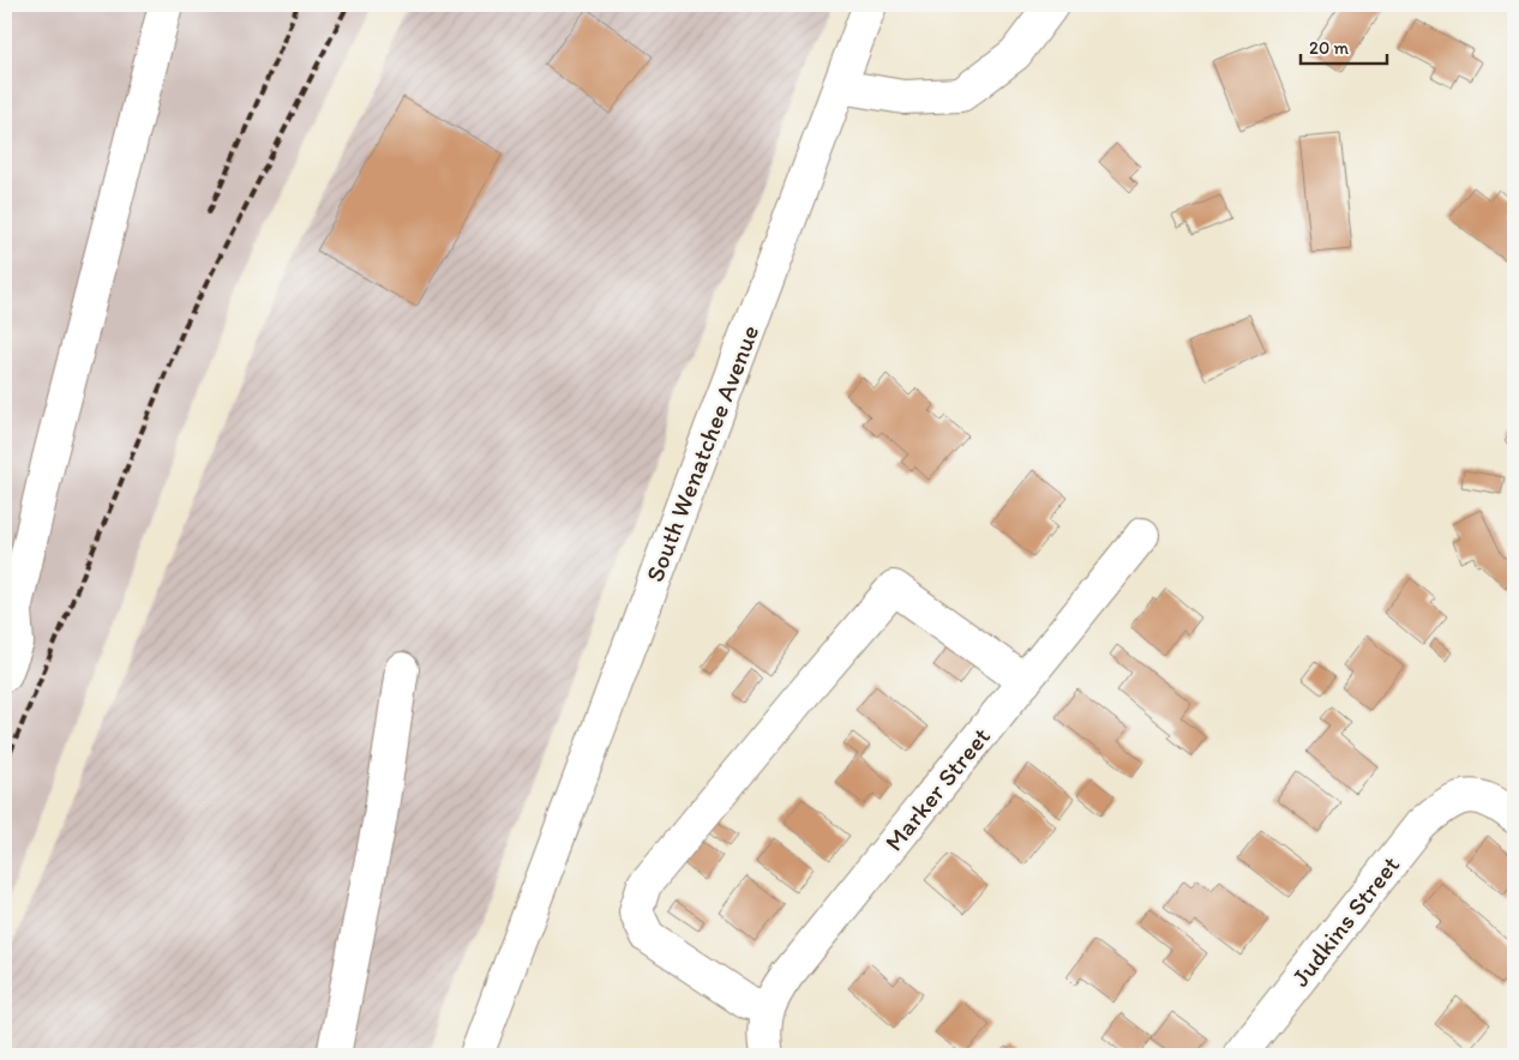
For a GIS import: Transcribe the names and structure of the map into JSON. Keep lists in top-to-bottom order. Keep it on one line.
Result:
{"streets":{"street":["South Wenatchee Avenue","Marker Street","Judkins Street"]},"scale_bar":"20 m"}
